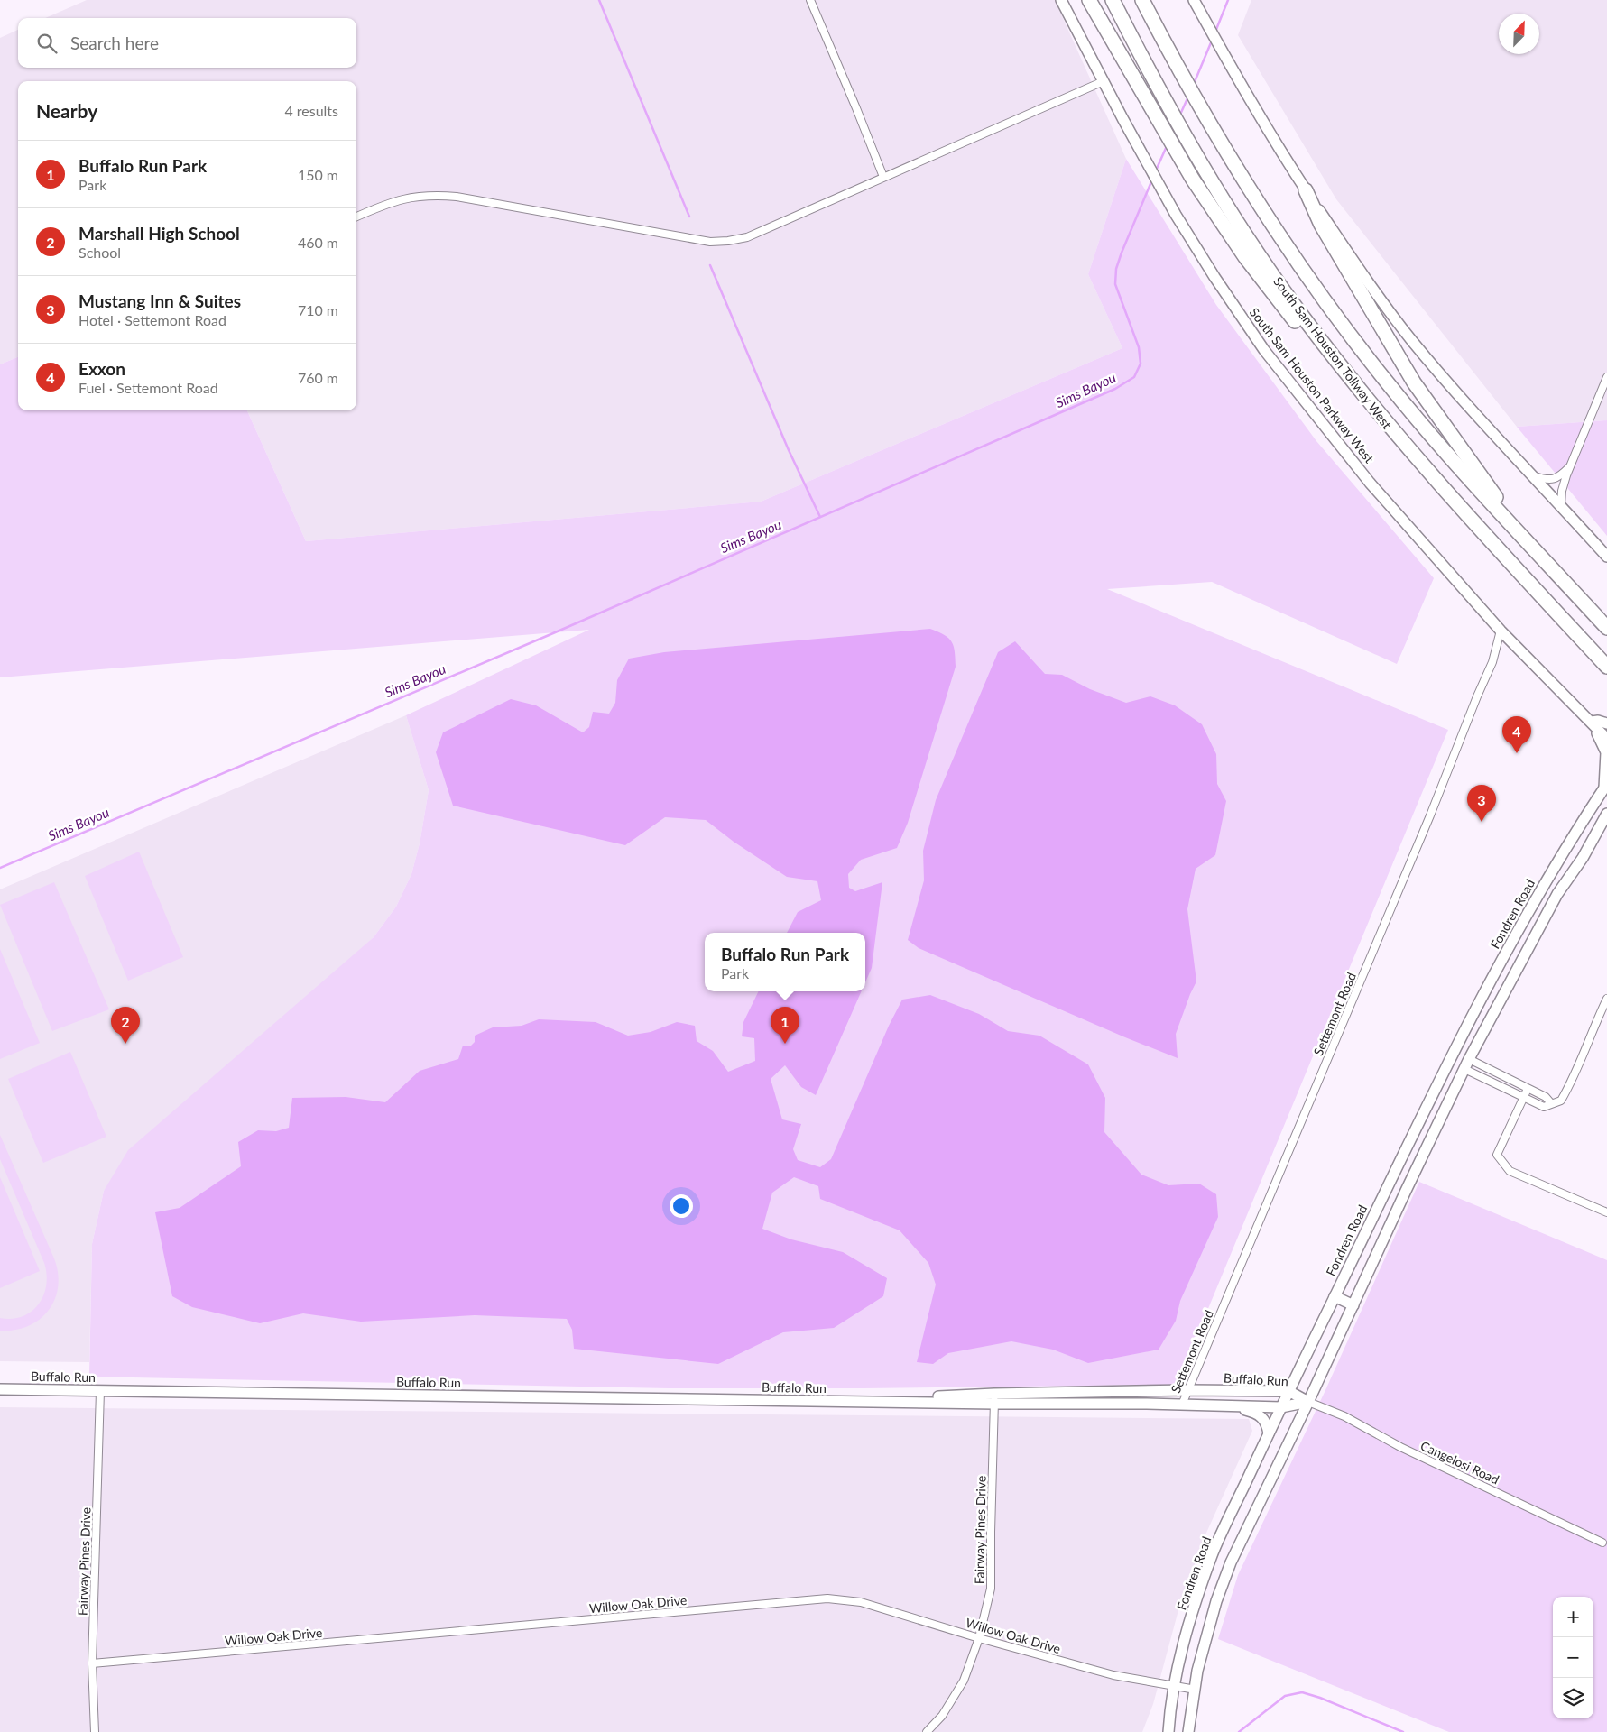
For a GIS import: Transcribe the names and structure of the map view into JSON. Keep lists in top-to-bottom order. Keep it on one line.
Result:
{"streets":{"highway":["South Sam Houston Tollway West"],"main road":["South Sam Houston Parkway West","Fondren Road","Buffalo Run"],"street":["Settemont Road","Cangelosi Road","Fairway Pines Drive","Willow Oak Drive"]},"crossings":[["South Sam Houston Parkway West","Settemont Road"],["Fondren Road","Buffalo Run"],["Fondren Road","Willow Oak Drive"],["Settemont Road","Buffalo Run"],["Buffalo Run","Cangelosi Road"],["Buffalo Run","Fairway Pines Drive"],["Fairway Pines Drive","Willow Oak Drive"]],"water":["Sims Bayou"],"north":"top right","page":{"search":"Search here","heading":["Nearby","4 results"],"list":[{"mark":"1","name":"Buffalo Run Park","note":"Park","value":"150 m"},{"mark":"2","name":"Marshall High School","note":"School","value":"460 m"},{"mark":"3","name":"Mustang Inn & Suites","note":"Hotel · Settemont Road","value":"710 m"},{"mark":"4","name":"Exxon","note":"Fuel · Settemont Road","value":"760 m"}],"pins":["4","3","1","2"],"popup":["Buffalo Run Park","Park"],"map_buttons":["+","−"]}}
